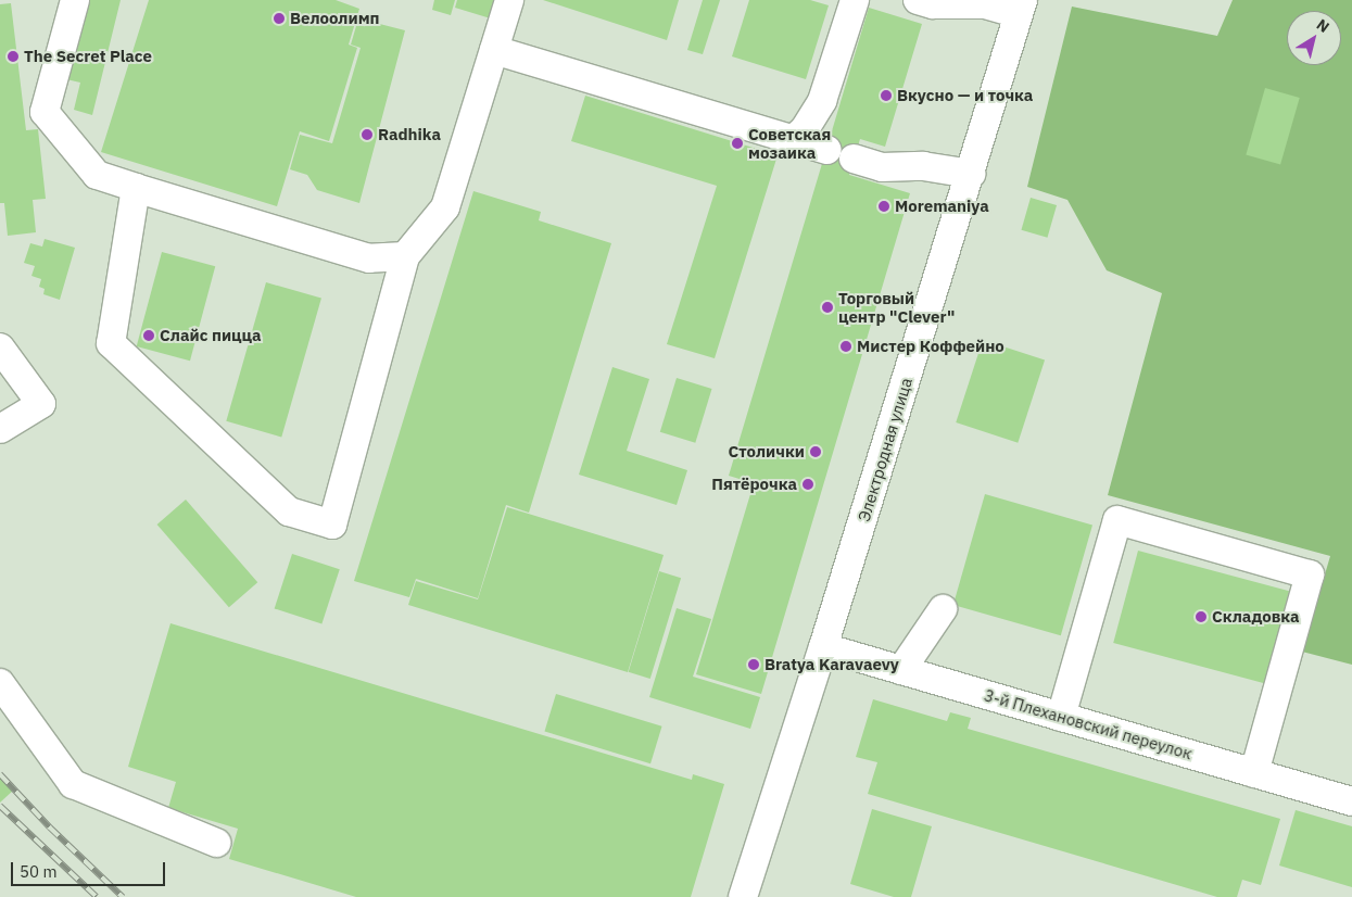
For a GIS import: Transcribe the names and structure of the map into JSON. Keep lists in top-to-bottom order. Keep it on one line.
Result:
{"streets":{"street":["Электродная улица","3-й Плехановский переулок"]},"crossings":[["Электродная улица","3-й Плехановский переулок"]],"places":["Велоолимп","The Secret Place","Вкусно — и точка","Radhika","Советская мозаика","Moremaniya","Торговый центр \"Clever\"","Слайс пицца","Мистер Коффейно","Столички","Пятёрочка","Складовка","Bratya Karavaevy"],"scale_bar":"50 m","north":"top right"}
